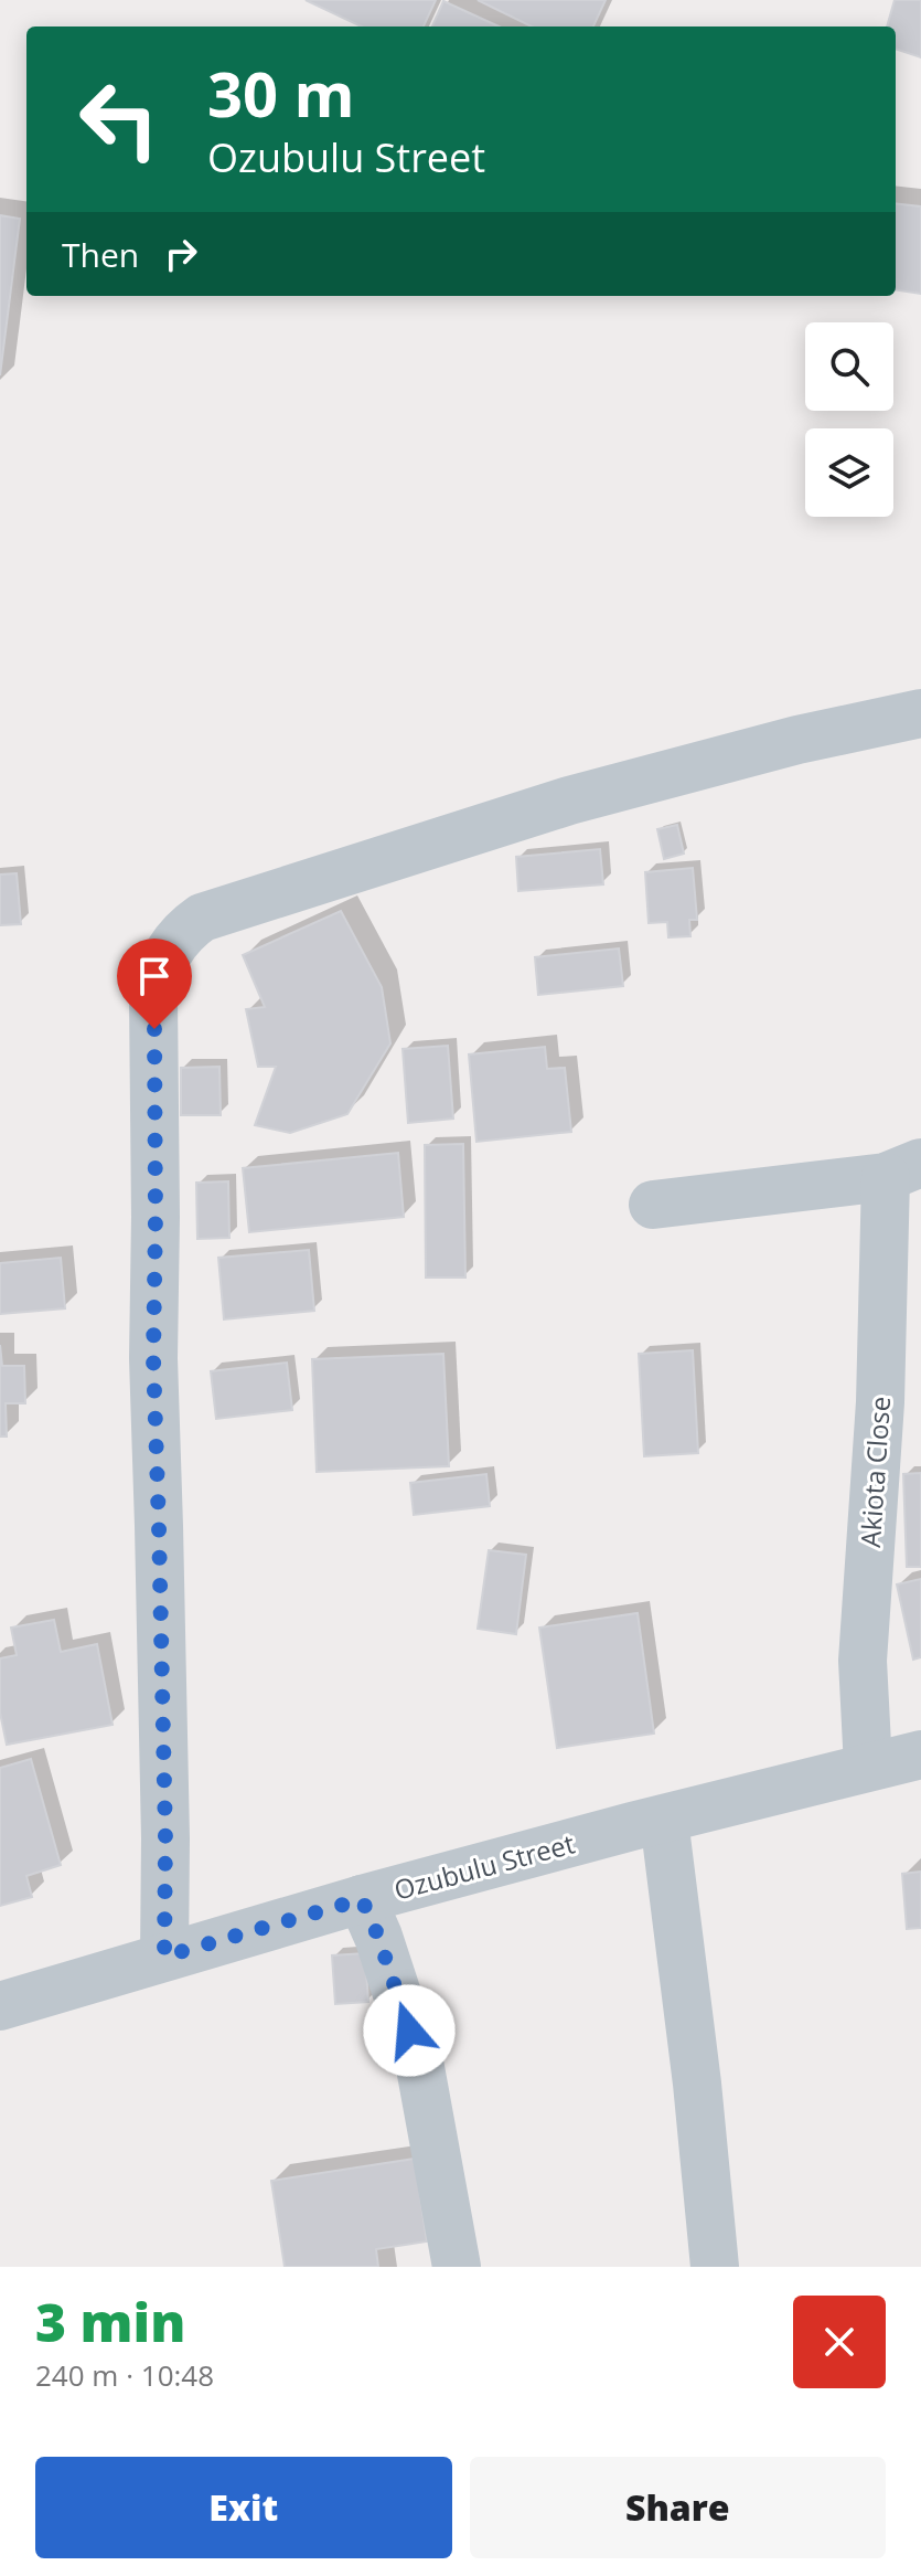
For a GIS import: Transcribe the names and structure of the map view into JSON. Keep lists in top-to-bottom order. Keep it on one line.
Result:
{"streets":{"street":["Akiota Close","Ozubulu Street"]},"crossings":[["Akiota Close","Ozubulu Street"]],"page":{"turn":["30 m","Ozubulu Street"],"then":"Then","heading":["3 min","240 m · 10:48"],"buttons":["Exit","Share"]}}
